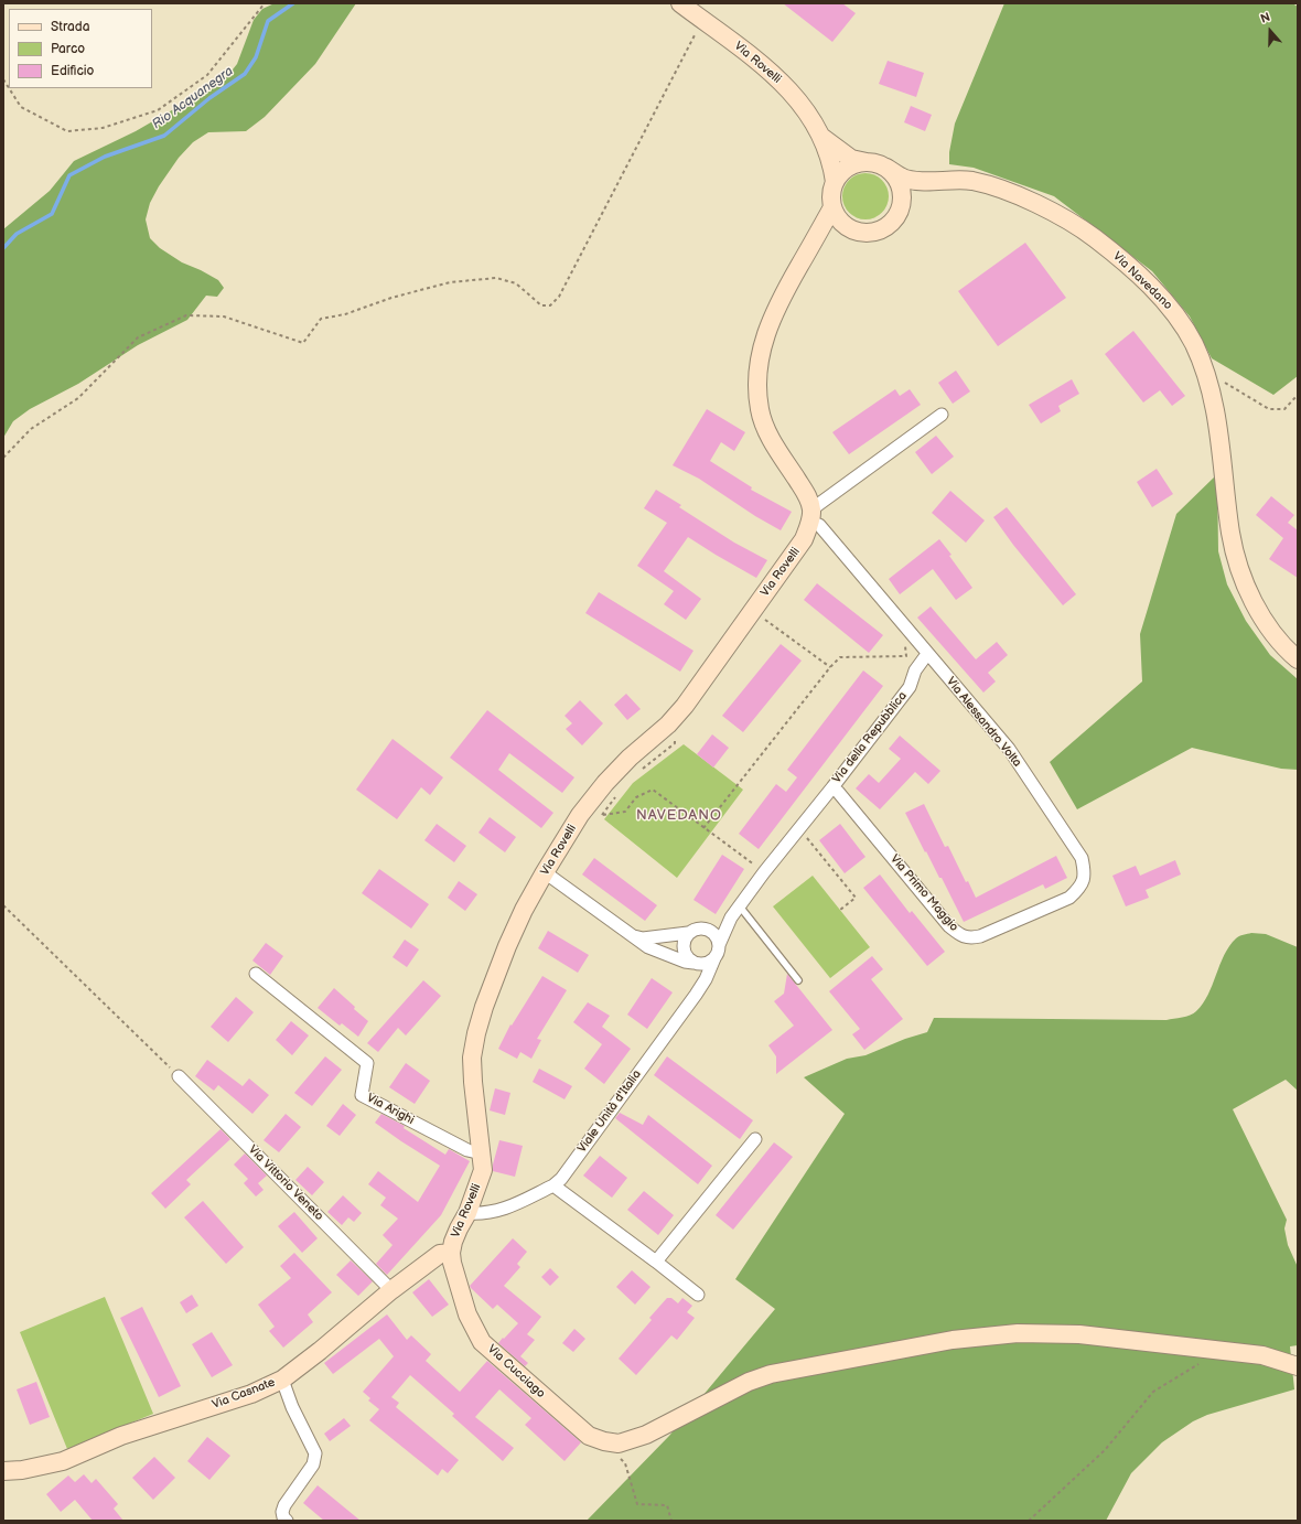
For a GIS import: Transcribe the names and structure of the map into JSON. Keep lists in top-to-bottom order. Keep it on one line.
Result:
{"streets":{"street":["Via Rovelli","Via Navedano","Via Alessandro Volta","Via della Repubblica","Via Primo Maggio","Via Arighi","Viale Unità d'Italia","Via Vittorio Veneto","Via Cucciago","Via Casnate"]},"crossings":[["Via Rovelli","Via Navedano"],["Via Rovelli","Via Arighi"],["Via Rovelli","Viale Unità d'Italia"],["Via Rovelli","Via Cucciago"],["Via Rovelli","Via Casnate"],["Via Alessandro Volta","Via della Repubblica"],["Via Alessandro Volta","Via Primo Maggio"],["Via della Repubblica","Via Primo Maggio"],["Via Vittorio Veneto","Via Casnate"],["Via Cucciago","Via Casnate"]],"districts":["NAVEDANO"],"water":["Rio Acquanegra"],"legend":["Strada","Parco","Edificio"],"north":"top"}
